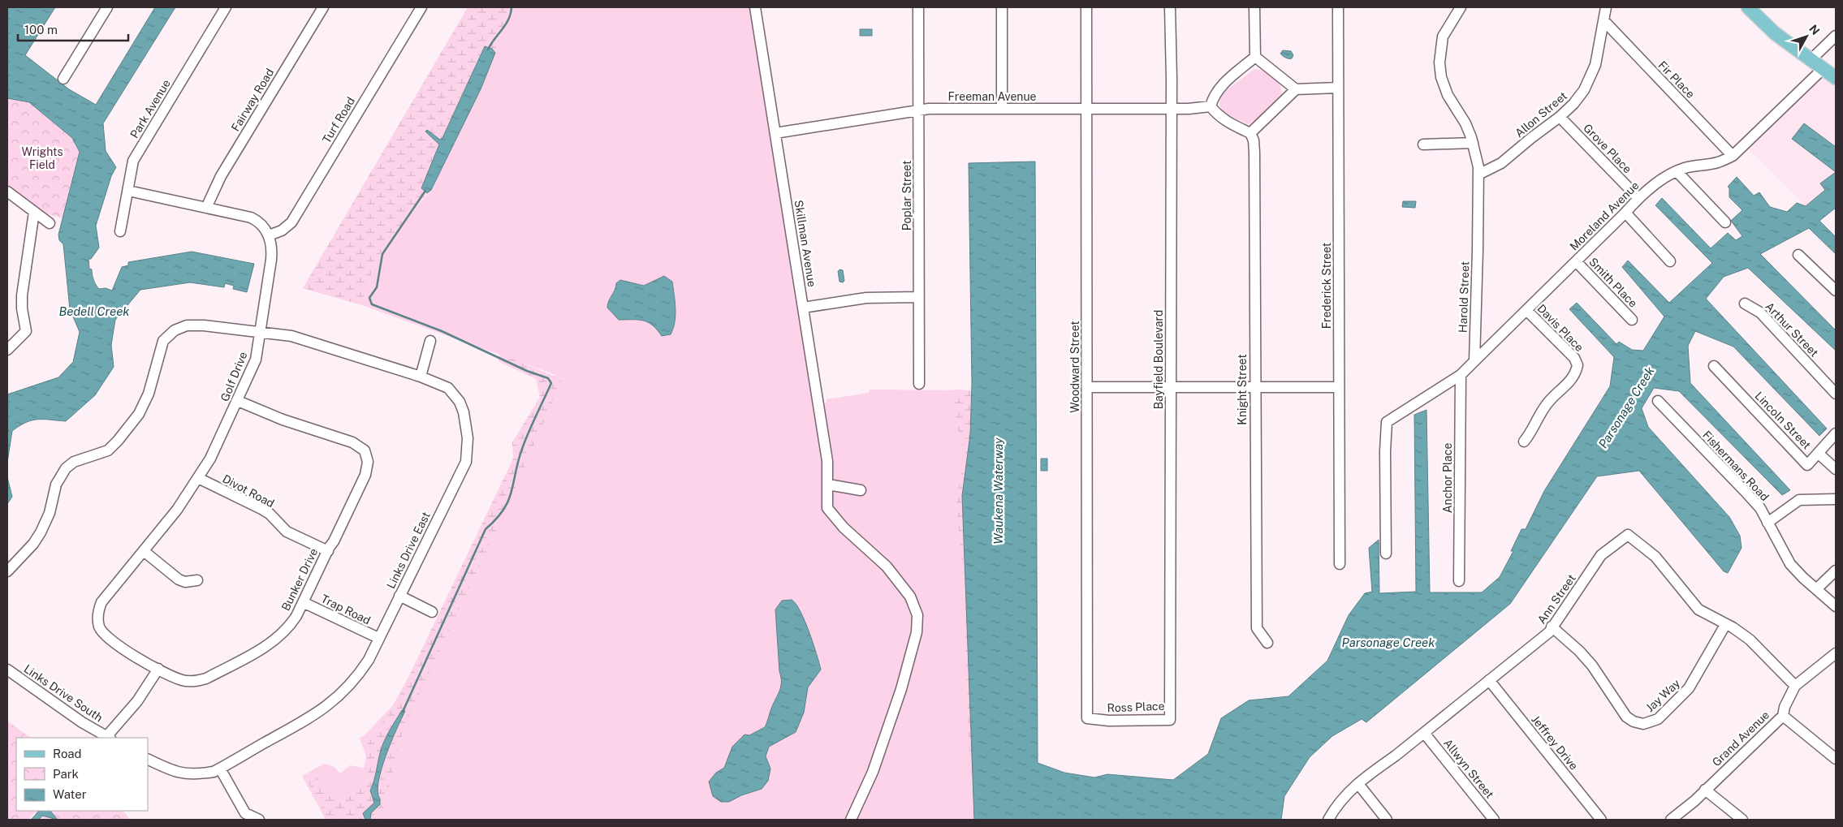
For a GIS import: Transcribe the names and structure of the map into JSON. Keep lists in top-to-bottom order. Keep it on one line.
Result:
{"streets":{"street":["Fir Place","Freeman Avenue","Fairway Road","Park Avenue","Allon Street","Turf Road","Grove Place","Poplar Street","Moreland Avenue","Skillman Avenue","Smith Place","Frederick Street","Harold Street","Davis Place","Arthur Street","Bayfield Boulevard","Woodward Street","Golf Drive","Knight Street","Lincoln Street","Fishermans Road","Anchor Place","Divot Road","Links Drive East","Bunker Drive","Ann Street","Trap Road","Links Drive South","Jay Way","Ross Place","Grand Avenue","Jeffrey Drive","Allwyn Street"]},"crossings":[["Fir Place","Allon Street"],["Fir Place","Moreland Avenue"],["Freeman Avenue","Poplar Street"],["Freeman Avenue","Skillman Avenue"],["Freeman Avenue","Bayfield Boulevard"],["Freeman Avenue","Woodward Street"],["Allon Street","Grove Place"],["Allon Street","Harold Street"],["Turf Road","Golf Drive"],["Grove Place","Moreland Avenue"],["Moreland Avenue","Smith Place"],["Moreland Avenue","Harold Street"],["Moreland Avenue","Davis Place"],["Bayfield Boulevard","Ross Place"],["Woodward Street","Ross Place"],["Golf Drive","Divot Road"],["Golf Drive","Links Drive East"],["Golf Drive","Bunker Drive"],["Divot Road","Bunker Drive"],["Links Drive East","Trap Road"],["Bunker Drive","Trap Road"],["Ann Street","Jay Way"],["Ann Street","Grand Avenue"],["Ann Street","Jeffrey Drive"],["Ann Street","Allwyn Street"]],"water":["Bedell Creek","Parsonage Creek","Waukena Waterway"],"parks":["Wrights Field"],"legend":["Road","Park","Water"],"scale_bar":"100 m","north":"top right"}
